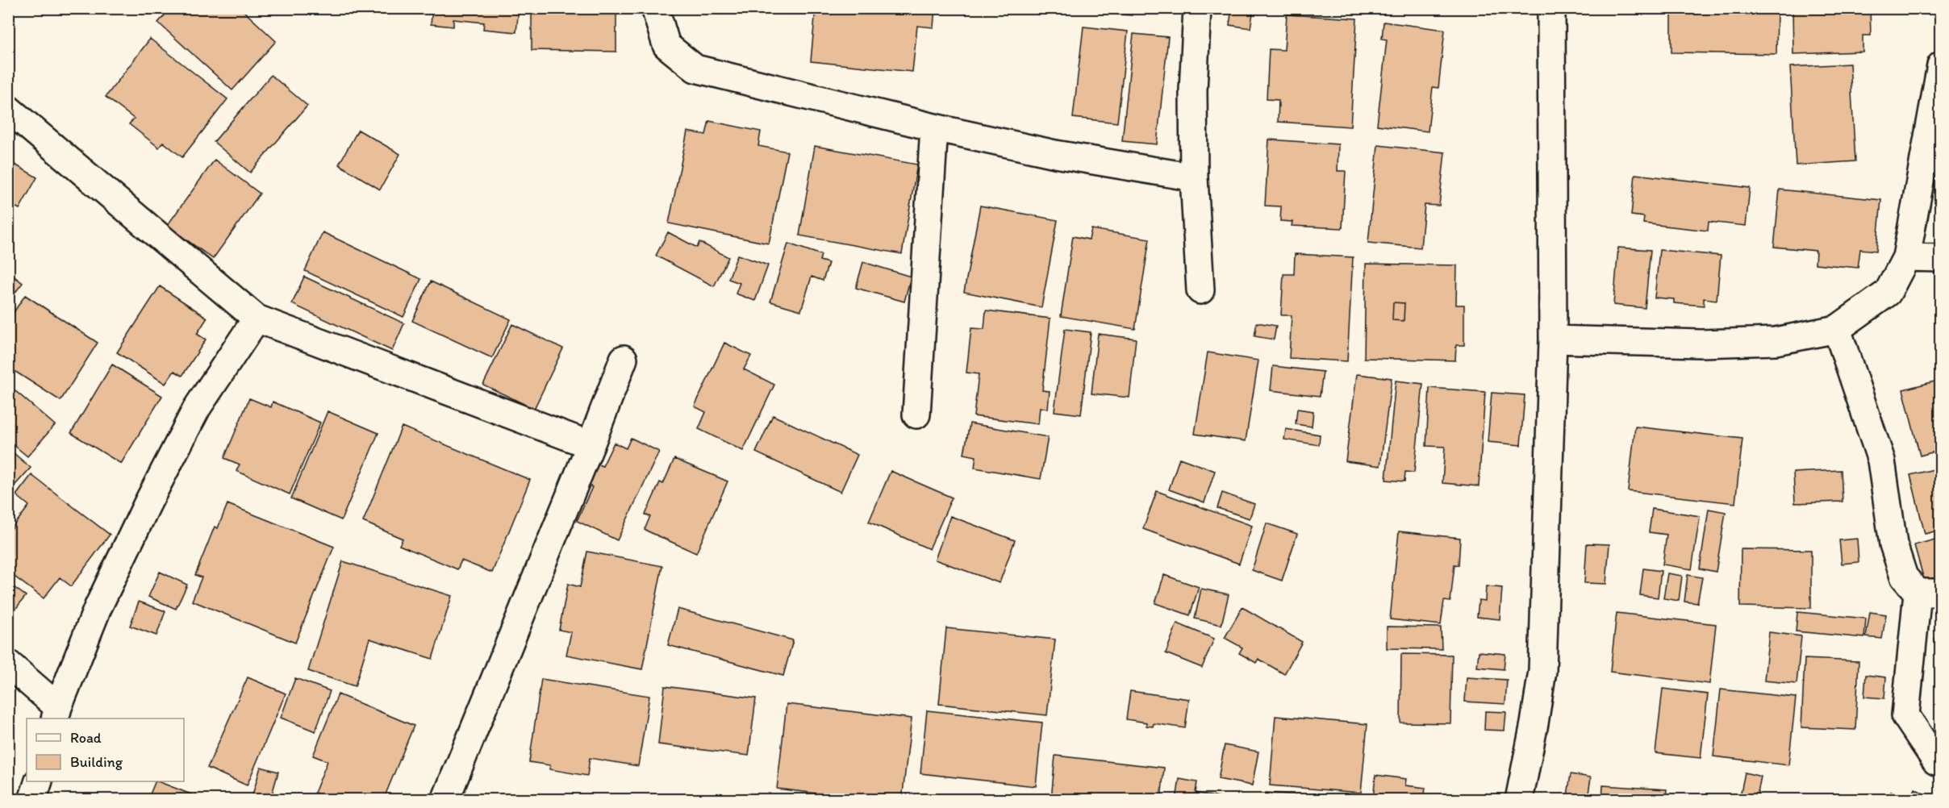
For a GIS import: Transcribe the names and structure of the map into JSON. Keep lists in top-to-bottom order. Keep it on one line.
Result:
{"legend":["Road","Building"]}
